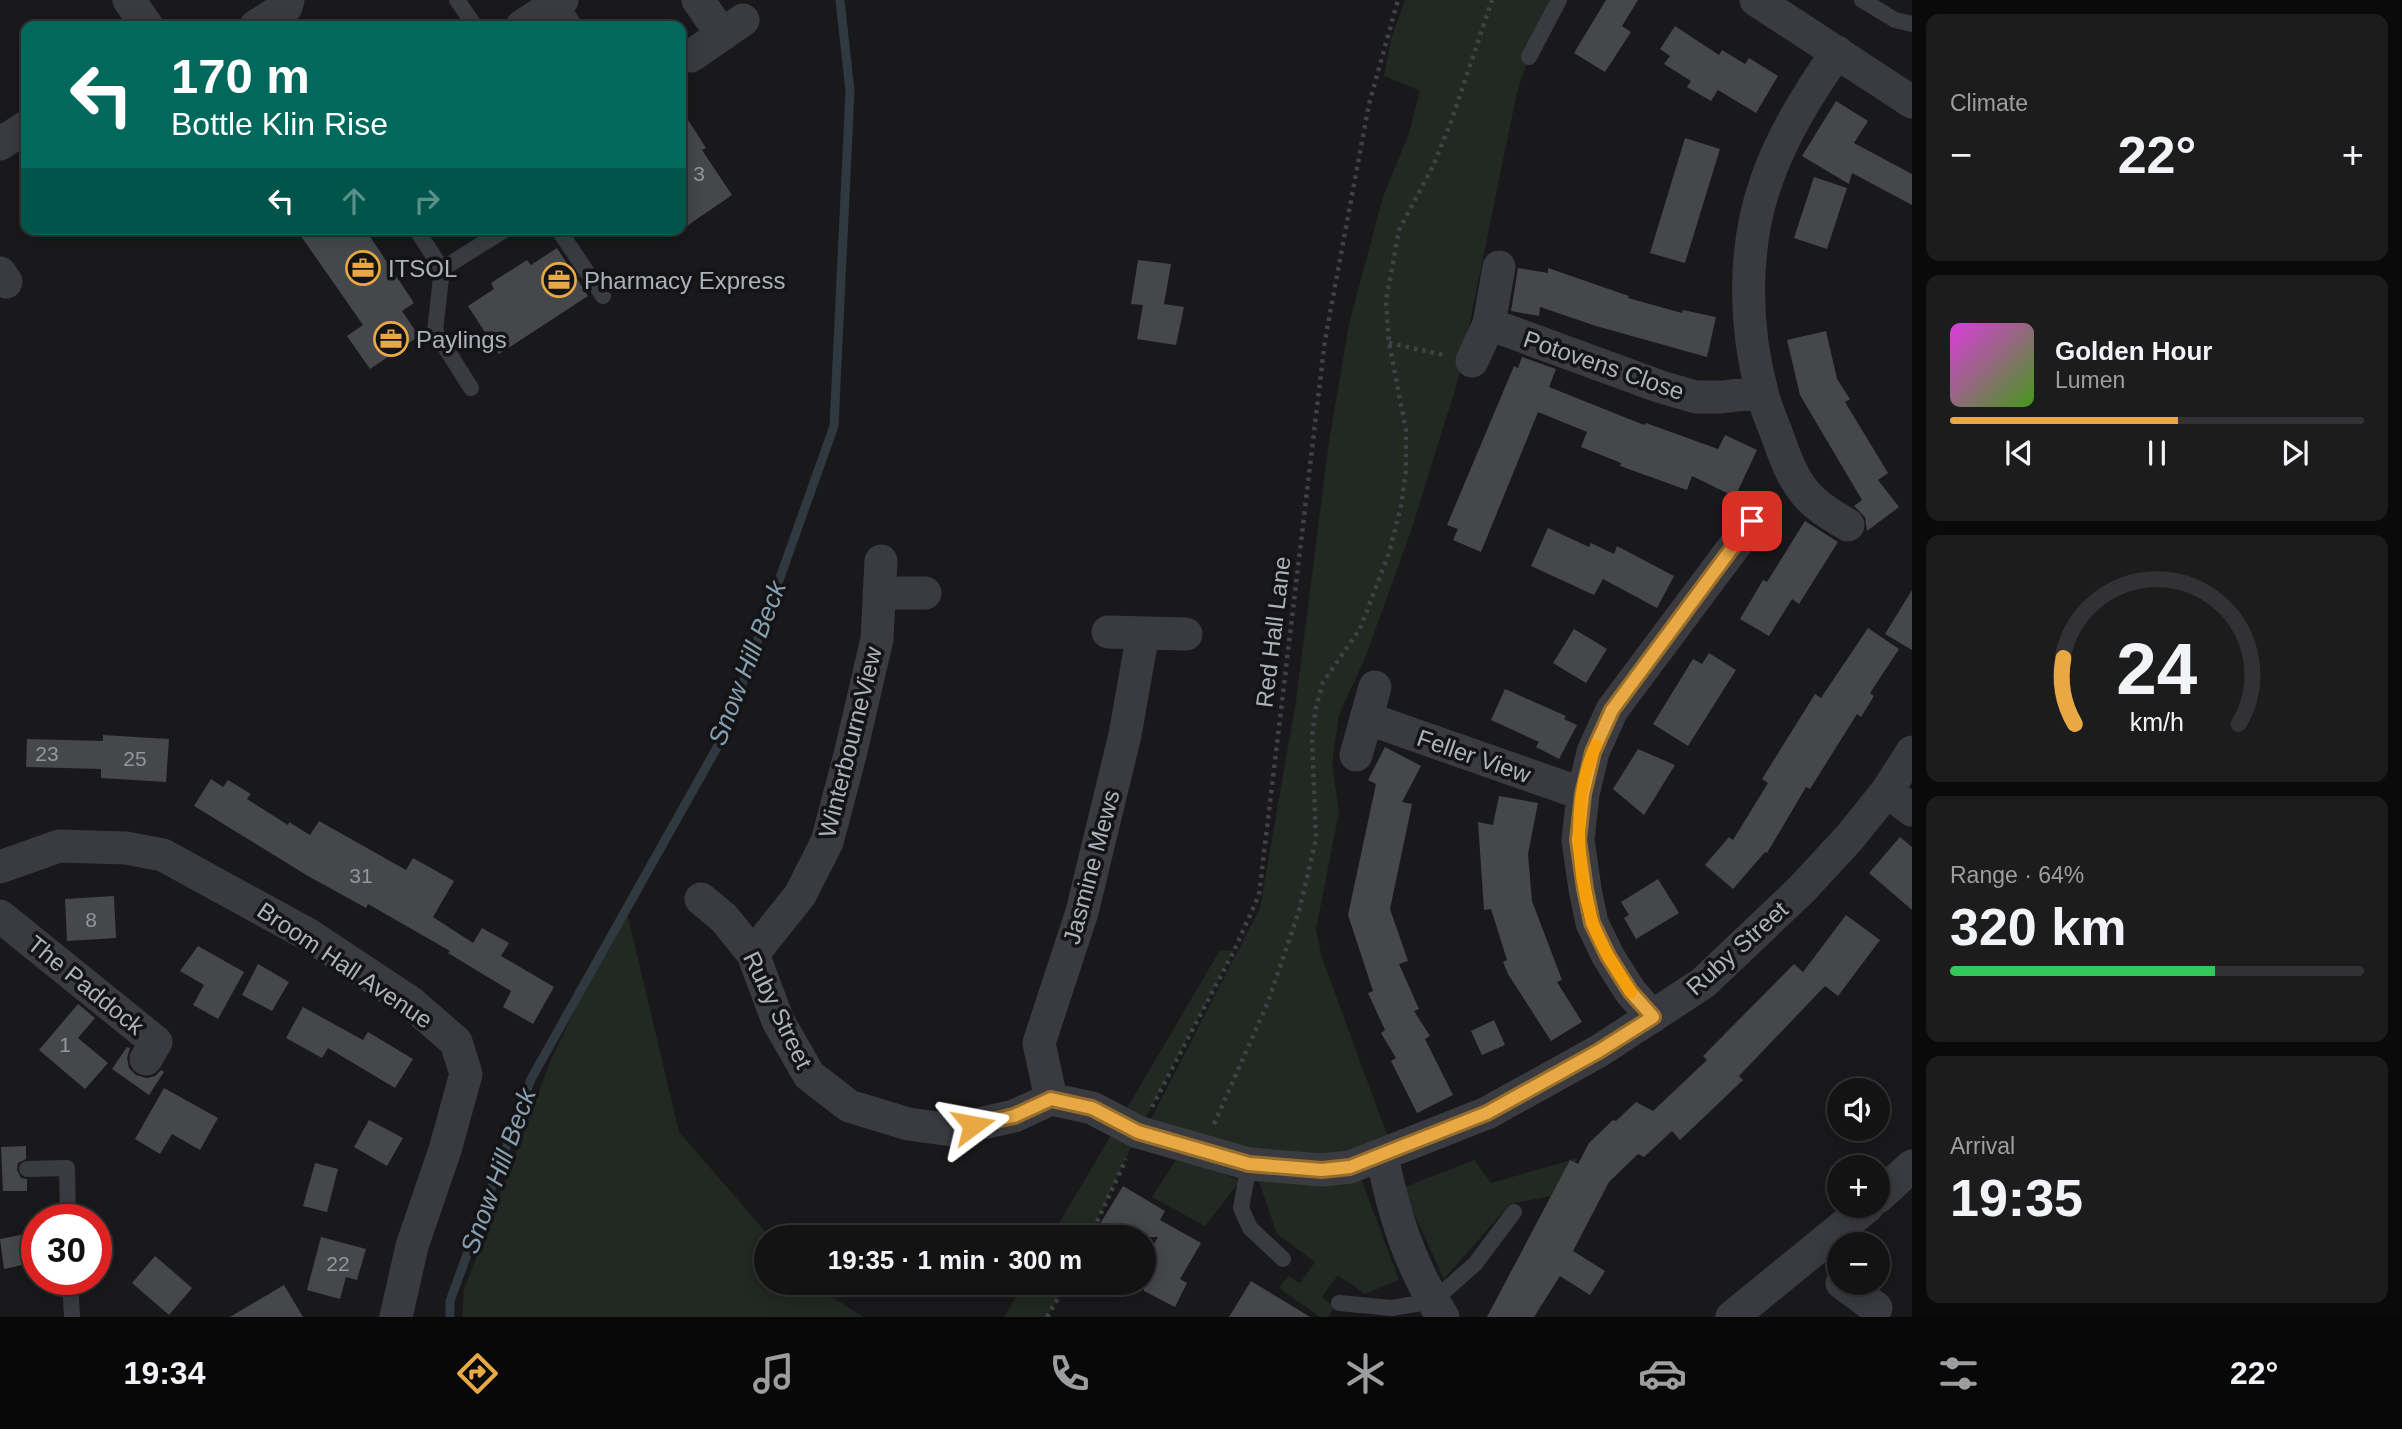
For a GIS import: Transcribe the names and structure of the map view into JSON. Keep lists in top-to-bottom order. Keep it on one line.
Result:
{"streets":{"street":["Potovens Close","WinterbourneView","Feller View","Jasmine Mews","Ruby Street","Broom Hall Avenue","The Paddock"],"path":["Red Hall Lane"]},"crossings":[["Red Hall Lane","Ruby Street"],["WinterbourneView","Ruby Street"],["Jasmine Mews","Ruby Street"]],"water":["Snow Hill Beck"],"places":{"office":["ITSOL","Pharmacy Express","Paylings"]},"house_numbers":["3","23","25","31","8","1","22"],"page":{"tile":["Climate",["Range · 64%","320 km"],["Arrival","19:35"]],"turn":["170 m","Bottle Klin Rise"],"heat":["−","22°","+"],"song":["Golden Hour","Lumen"],"map_buttons":["+","−"],"limit":"30","trip":"19:35 · 1 min · 300 m","tabs":["19:34","22°"],"gauge":["24","km/h"]}}
